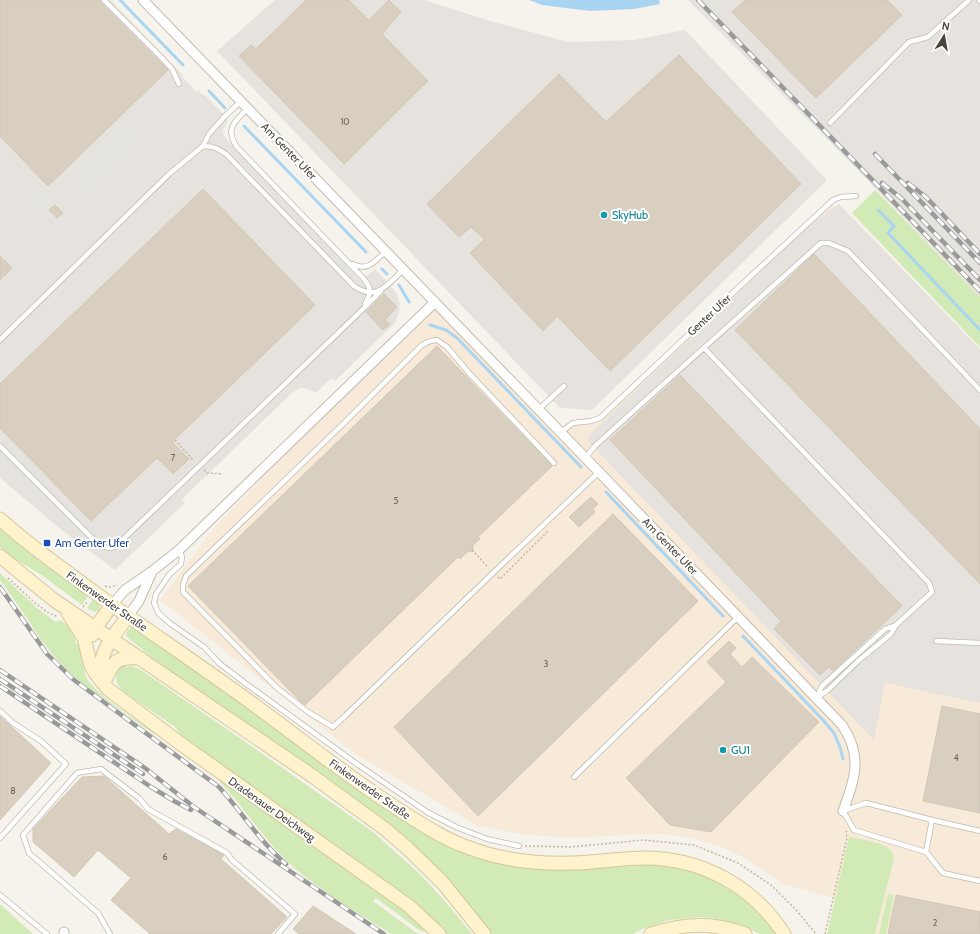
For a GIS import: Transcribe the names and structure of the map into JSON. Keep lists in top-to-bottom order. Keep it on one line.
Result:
{"streets":{"main road":["Finkenwerder Straße","Dradenauer Deichweg"],"street":["Am Genter Ufer"],"lane":["Genter Ufer"]},"crossings":[["Am Genter Ufer","Genter Ufer"],["Finkenwerder Straße","Dradenauer Deichweg"]],"places":{"other":["SkyHub","GU1"],"transit":["Am Genter Ufer"]},"house_numbers":["10","7","5","3","4","8","6","2"],"north":"top"}
